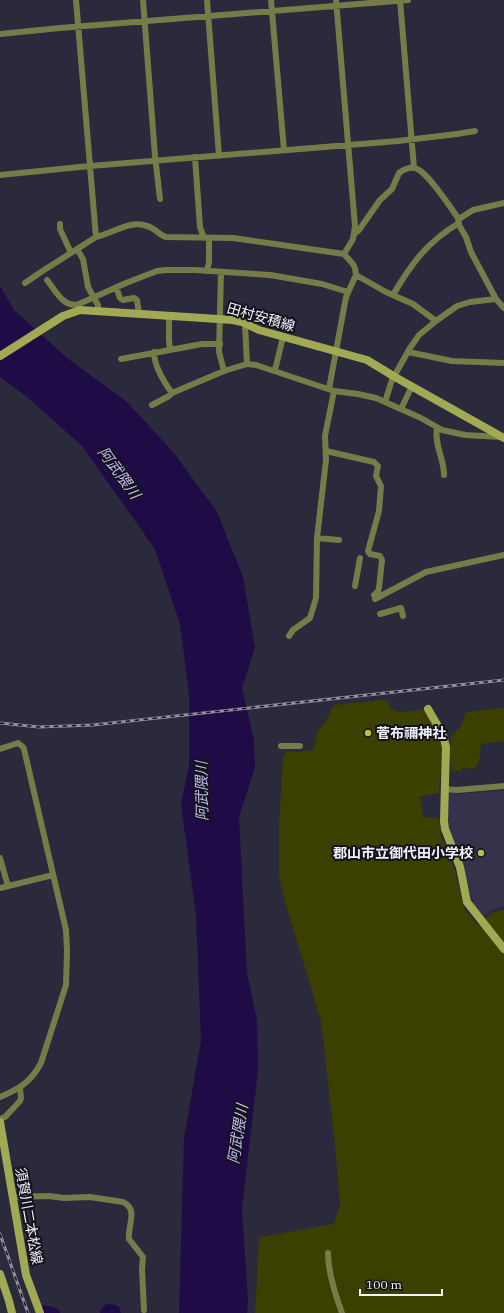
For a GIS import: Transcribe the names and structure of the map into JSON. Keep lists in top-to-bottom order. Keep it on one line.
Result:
{"streets":{"main road":["田村安積線","須賀川二本松線"]},"water":["阿武隈川"],"places":["菅布禰神社","郡山市立御代田小学校"],"scale_bar":"100 m"}
